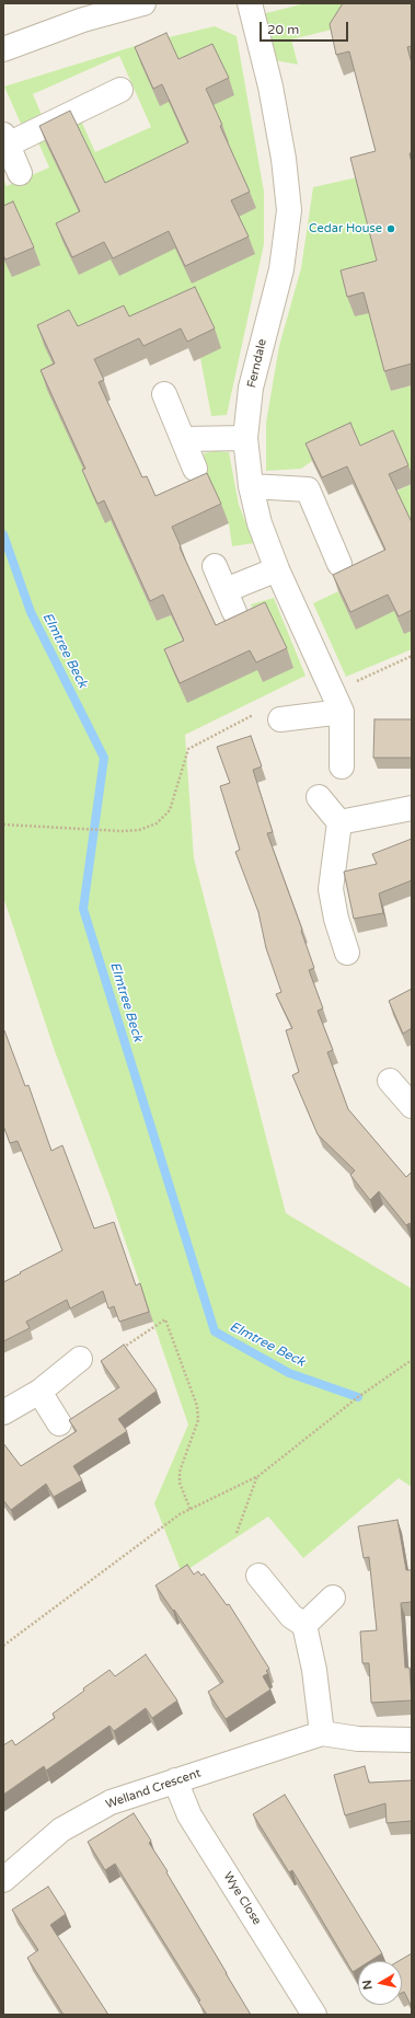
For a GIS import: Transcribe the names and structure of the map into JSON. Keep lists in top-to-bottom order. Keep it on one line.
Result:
{"streets":{"street":["Ferndale","Welland Crescent","Wye Close"]},"crossings":[["Welland Crescent","Wye Close"]],"water":["Elmtree Beck"],"places":["Cedar House"],"scale_bar":"20 m","north":"left"}
